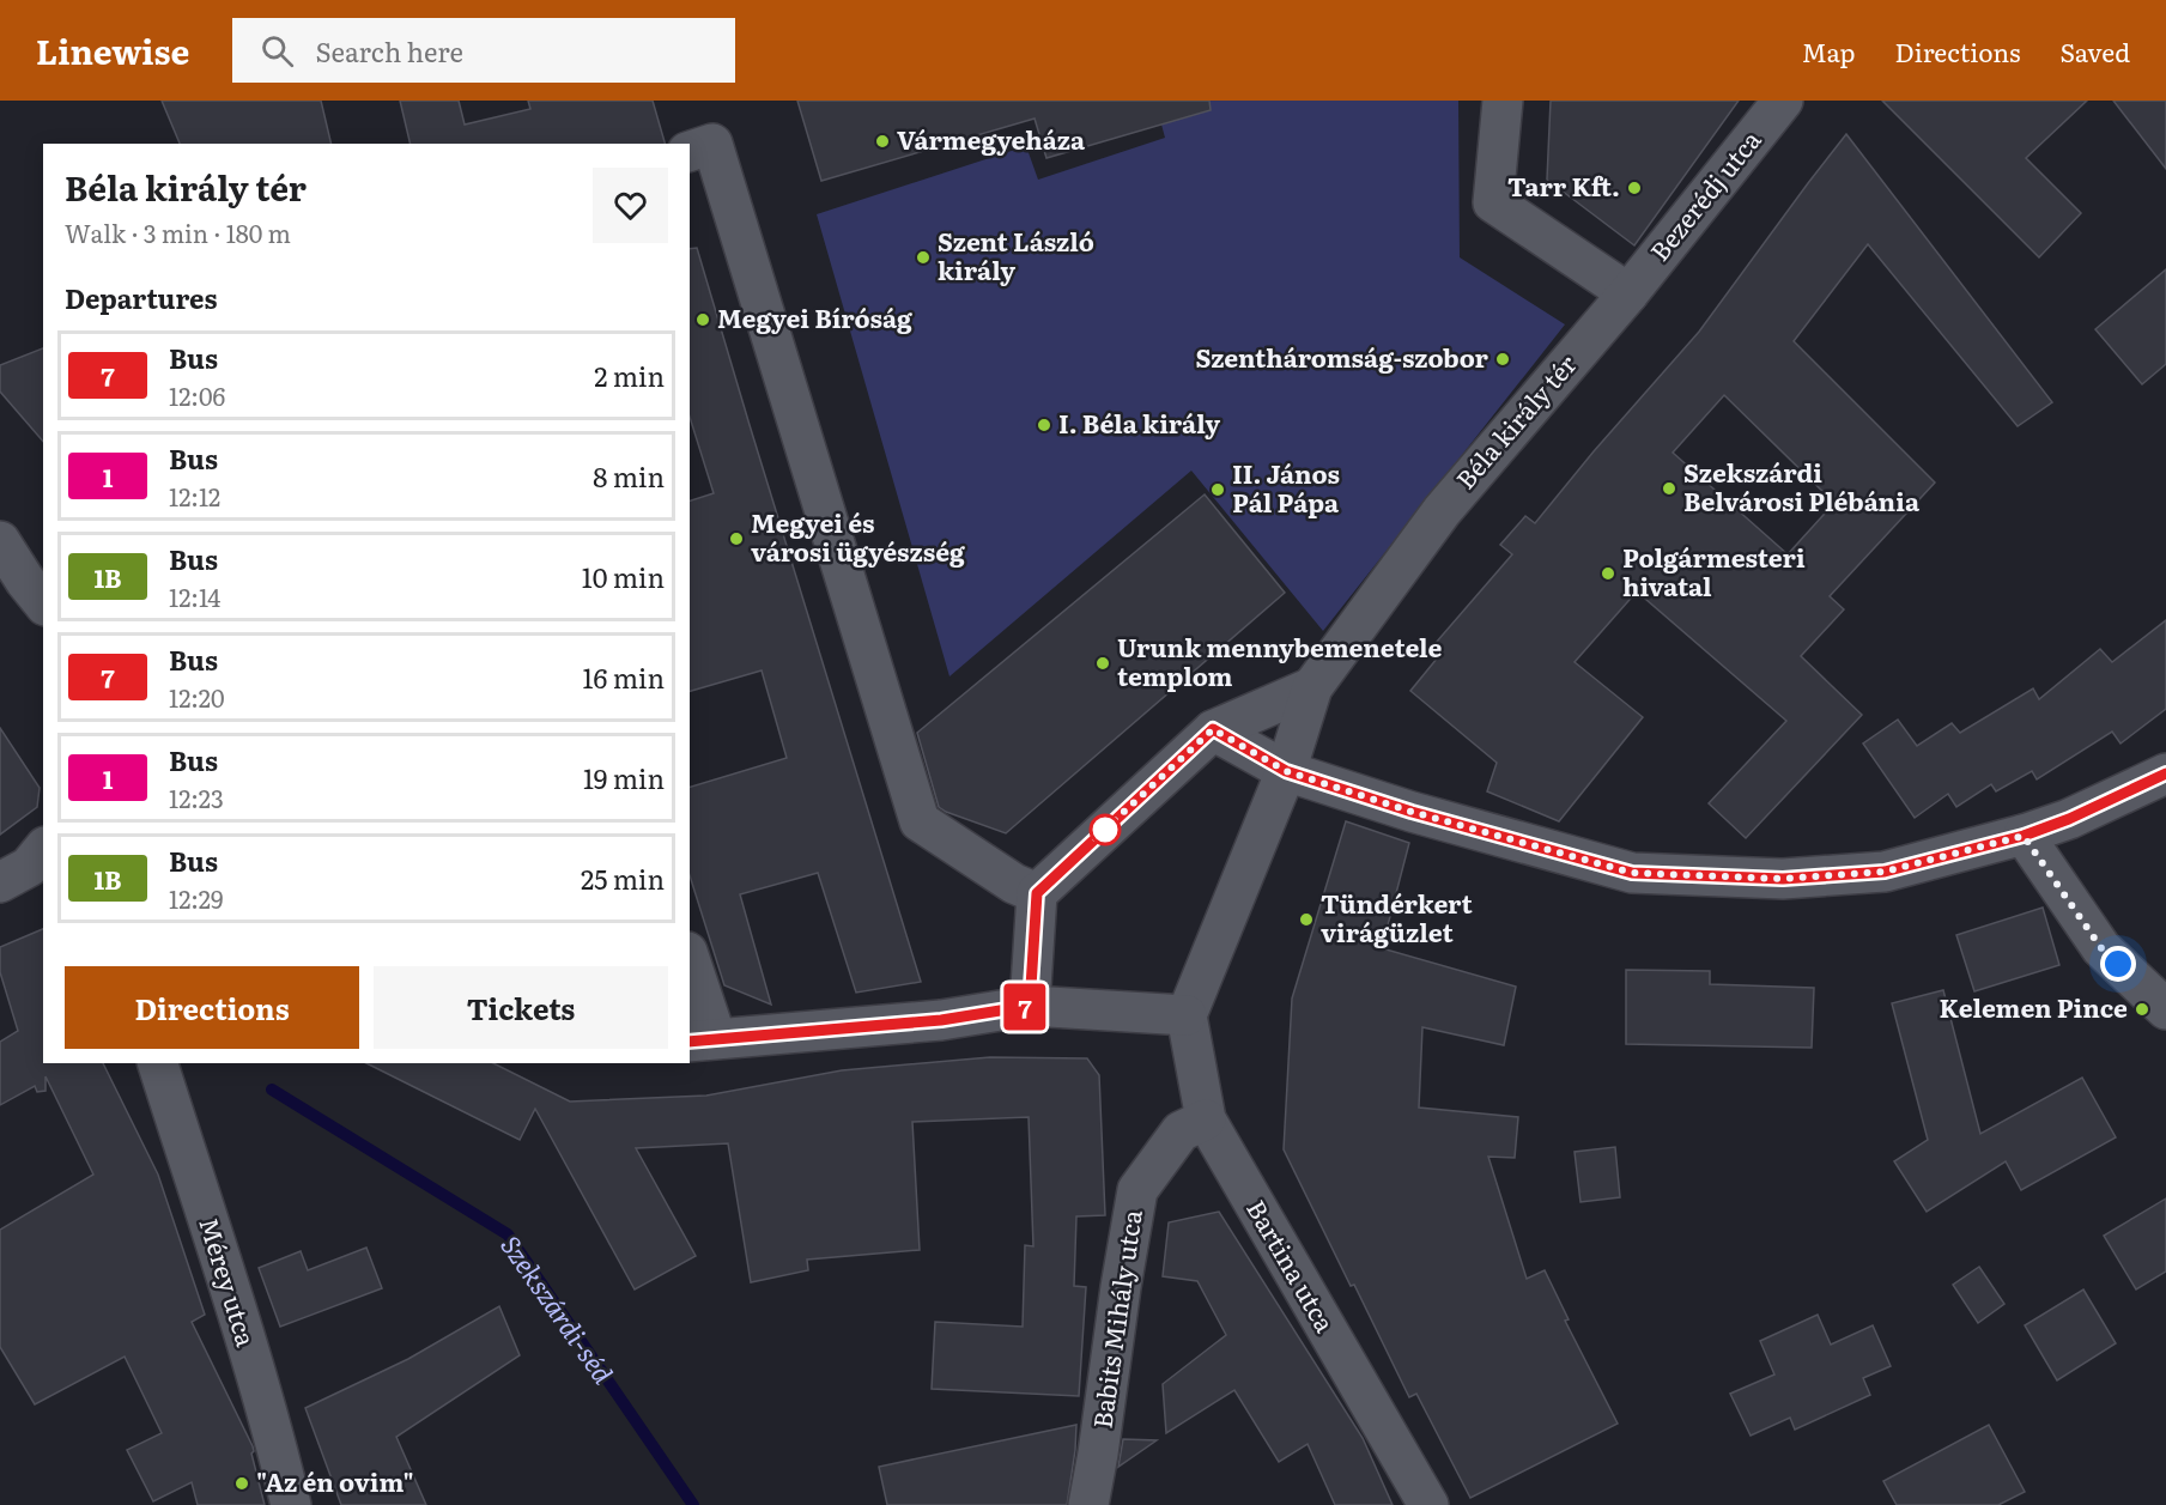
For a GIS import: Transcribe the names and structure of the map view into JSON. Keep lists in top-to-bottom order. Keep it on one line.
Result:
{"streets":{"street":["Bezerédj utca","Béla király tér","Bartina utca","Mérey utca","Babits Mihály utca"]},"crossings":[["Bezerédj utca","Béla király tér"],["Béla király tér","Bartina utca"],["Bartina utca","Babits Mihály utca"]],"water":["Szekszárdi-séd"],"places":["Vármegyeháza","Tarr Kft.","Szent László király","Megyei Bíróság","Szentháromság-szobor","I. Béla király","Szekszárdi Belvárosi Plébánia","II. János Pál Pápa","Megyei és városi ügyészség","Polgármesteri hivatal","Urunk mennybemenetele templom","Tündérkert virágüzlet","Kelemen Pince","\"Az én ovim\""],"lines":["bus line 7"],"page":{"header":"Linewise","search":"Search here","nav":["Map","Directions","Saved"],"on_map":"7","heading":[["Béla király tér","Walk · 3 min · 180 m"],"Departures"],"list":[{"mark":"7","name":"Bus","note":"12:06","value":"2 min"},{"mark":"1","name":"Bus","note":"12:12","value":"8 min"},{"mark":"1B","name":"Bus","note":"12:14","value":"10 min"},{"mark":"7","name":"Bus","note":"12:20","value":"16 min"},{"mark":"1","name":"Bus","note":"12:23","value":"19 min"},{"mark":"1B","name":"Bus","note":"12:29","value":"25 min"}],"buttons":["Directions","Tickets"]}}
